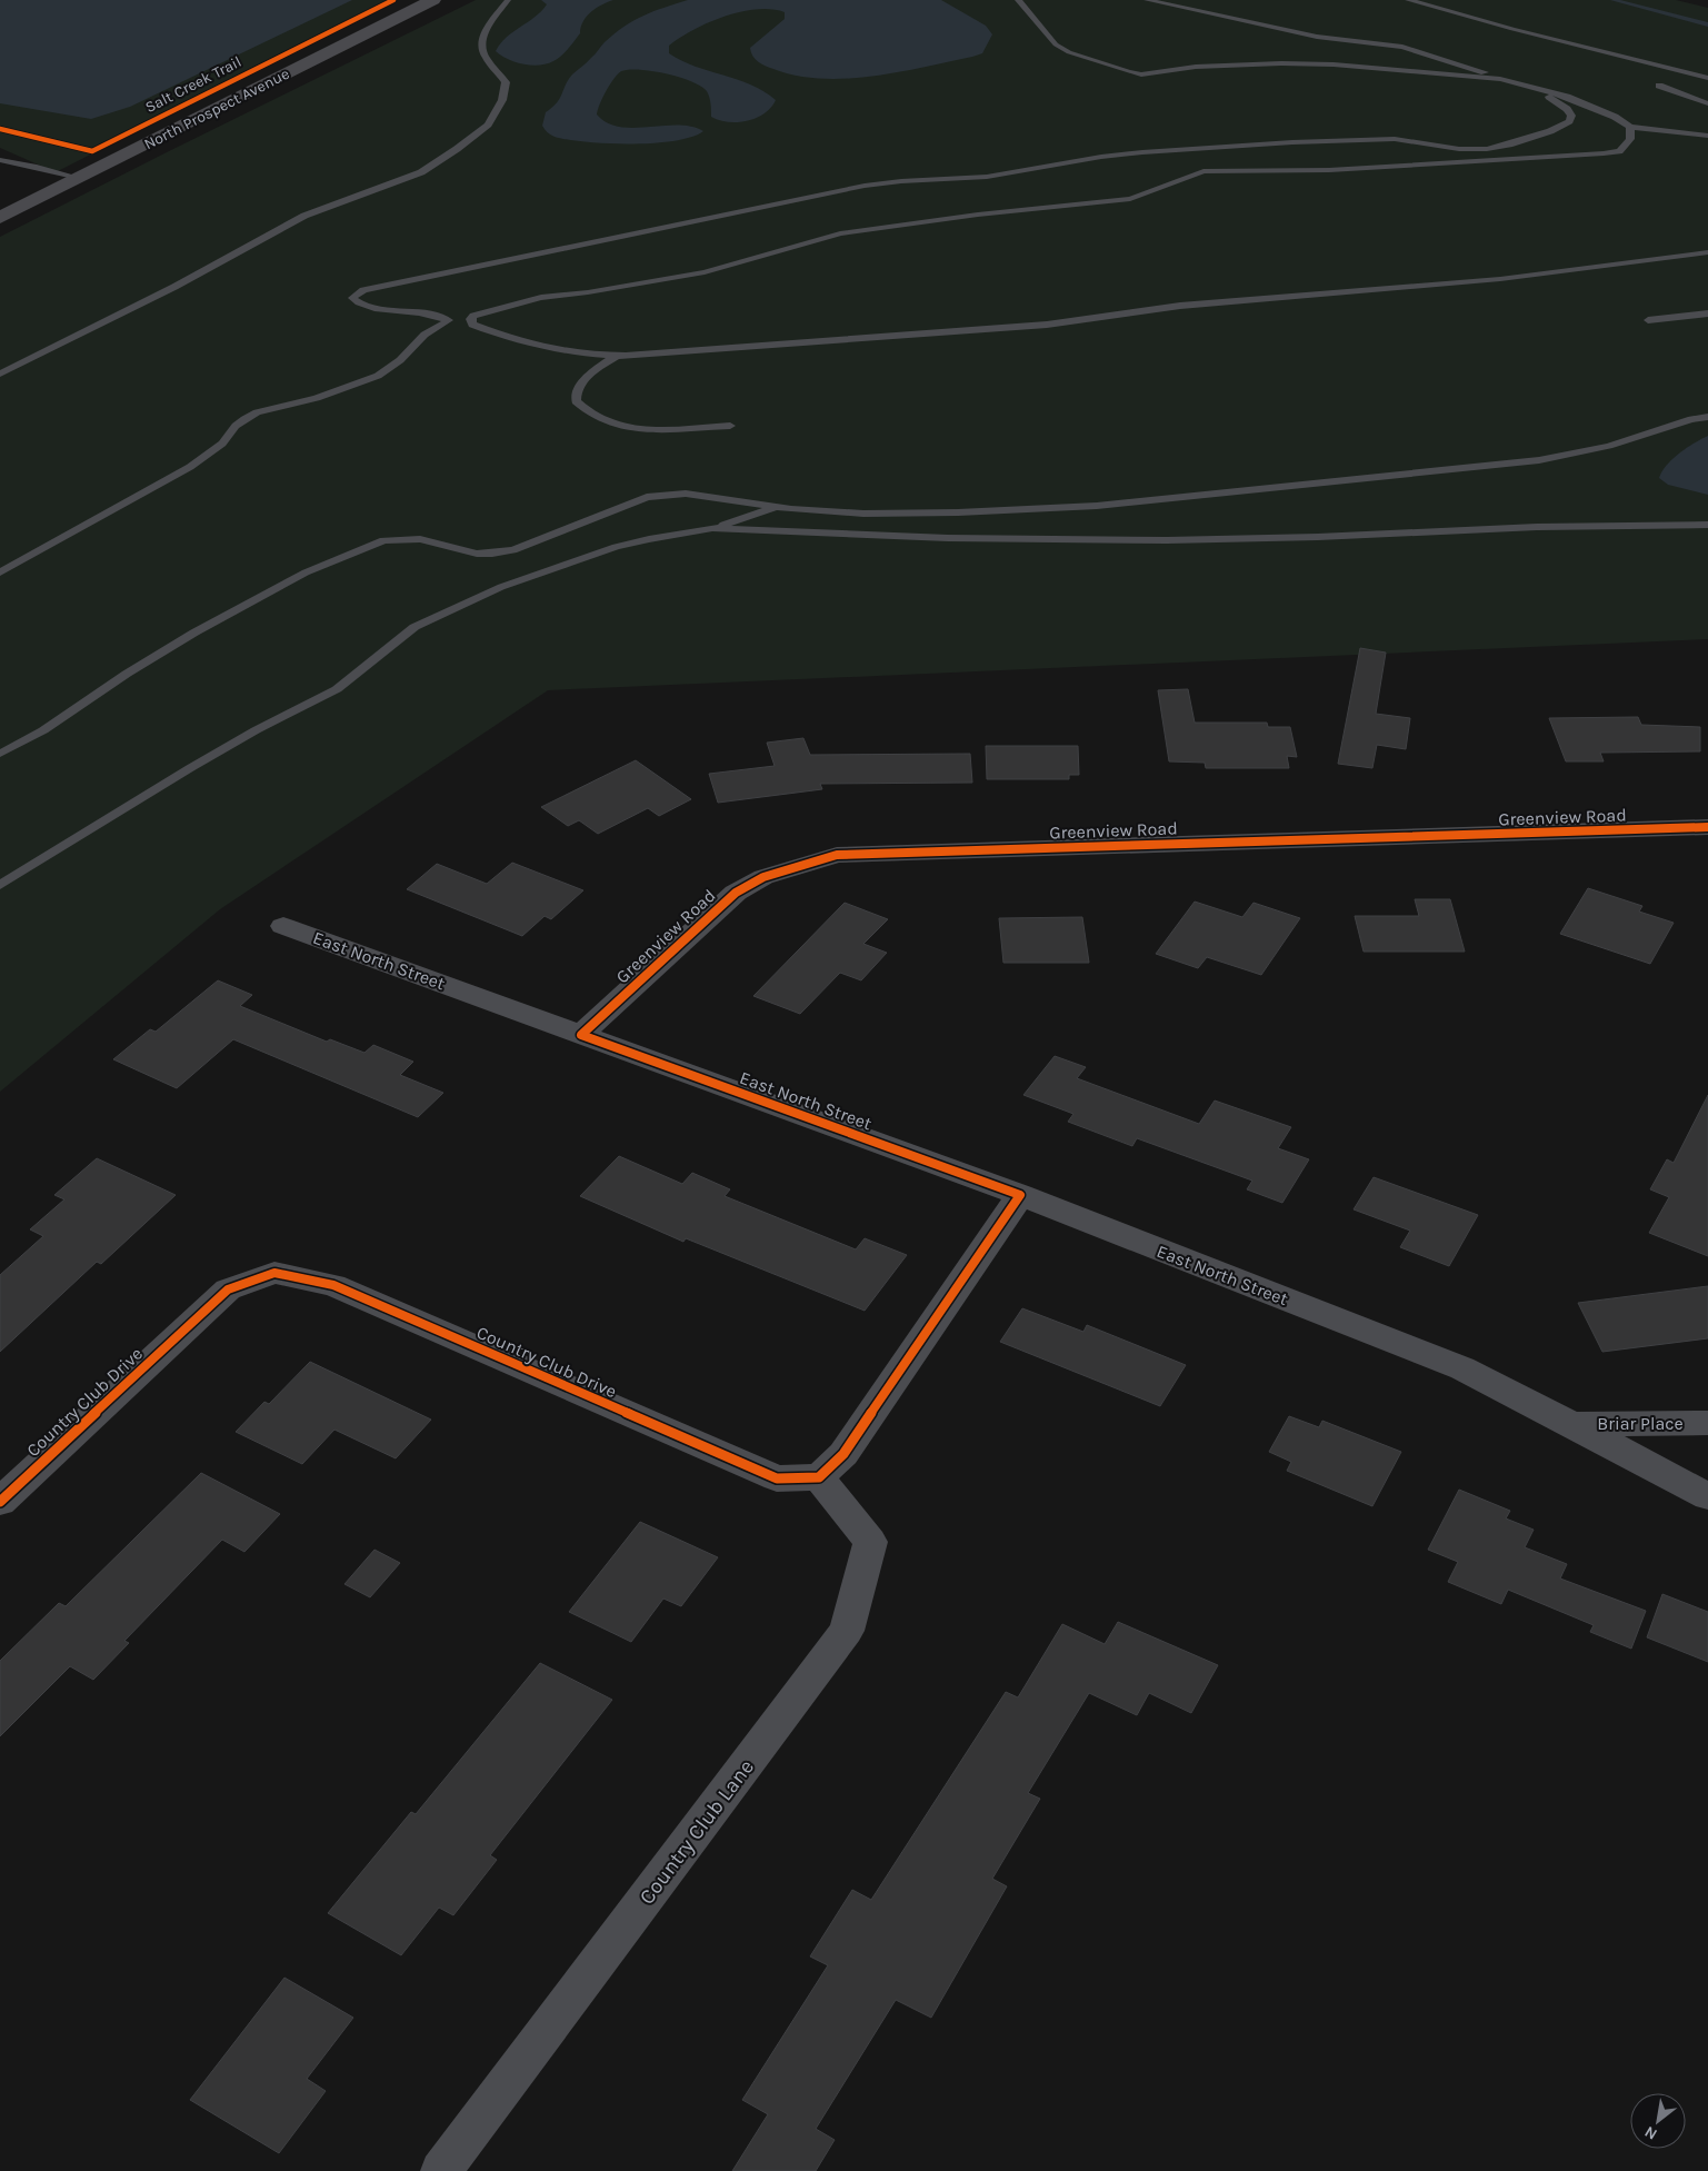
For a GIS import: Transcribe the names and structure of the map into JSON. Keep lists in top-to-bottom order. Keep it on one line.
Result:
{"streets":{"main road":["North Prospect Avenue"],"street":["Greenview Road","East North Street","Country Club Drive","Briar Place","Country Club Lane"],"cycle path":["Salt Creek Trail"]},"crossings":[["Greenview Road","East North Street"],["East North Street","Briar Place"],["Country Club Drive","Country Club Lane"]],"north":"bottom left"}
